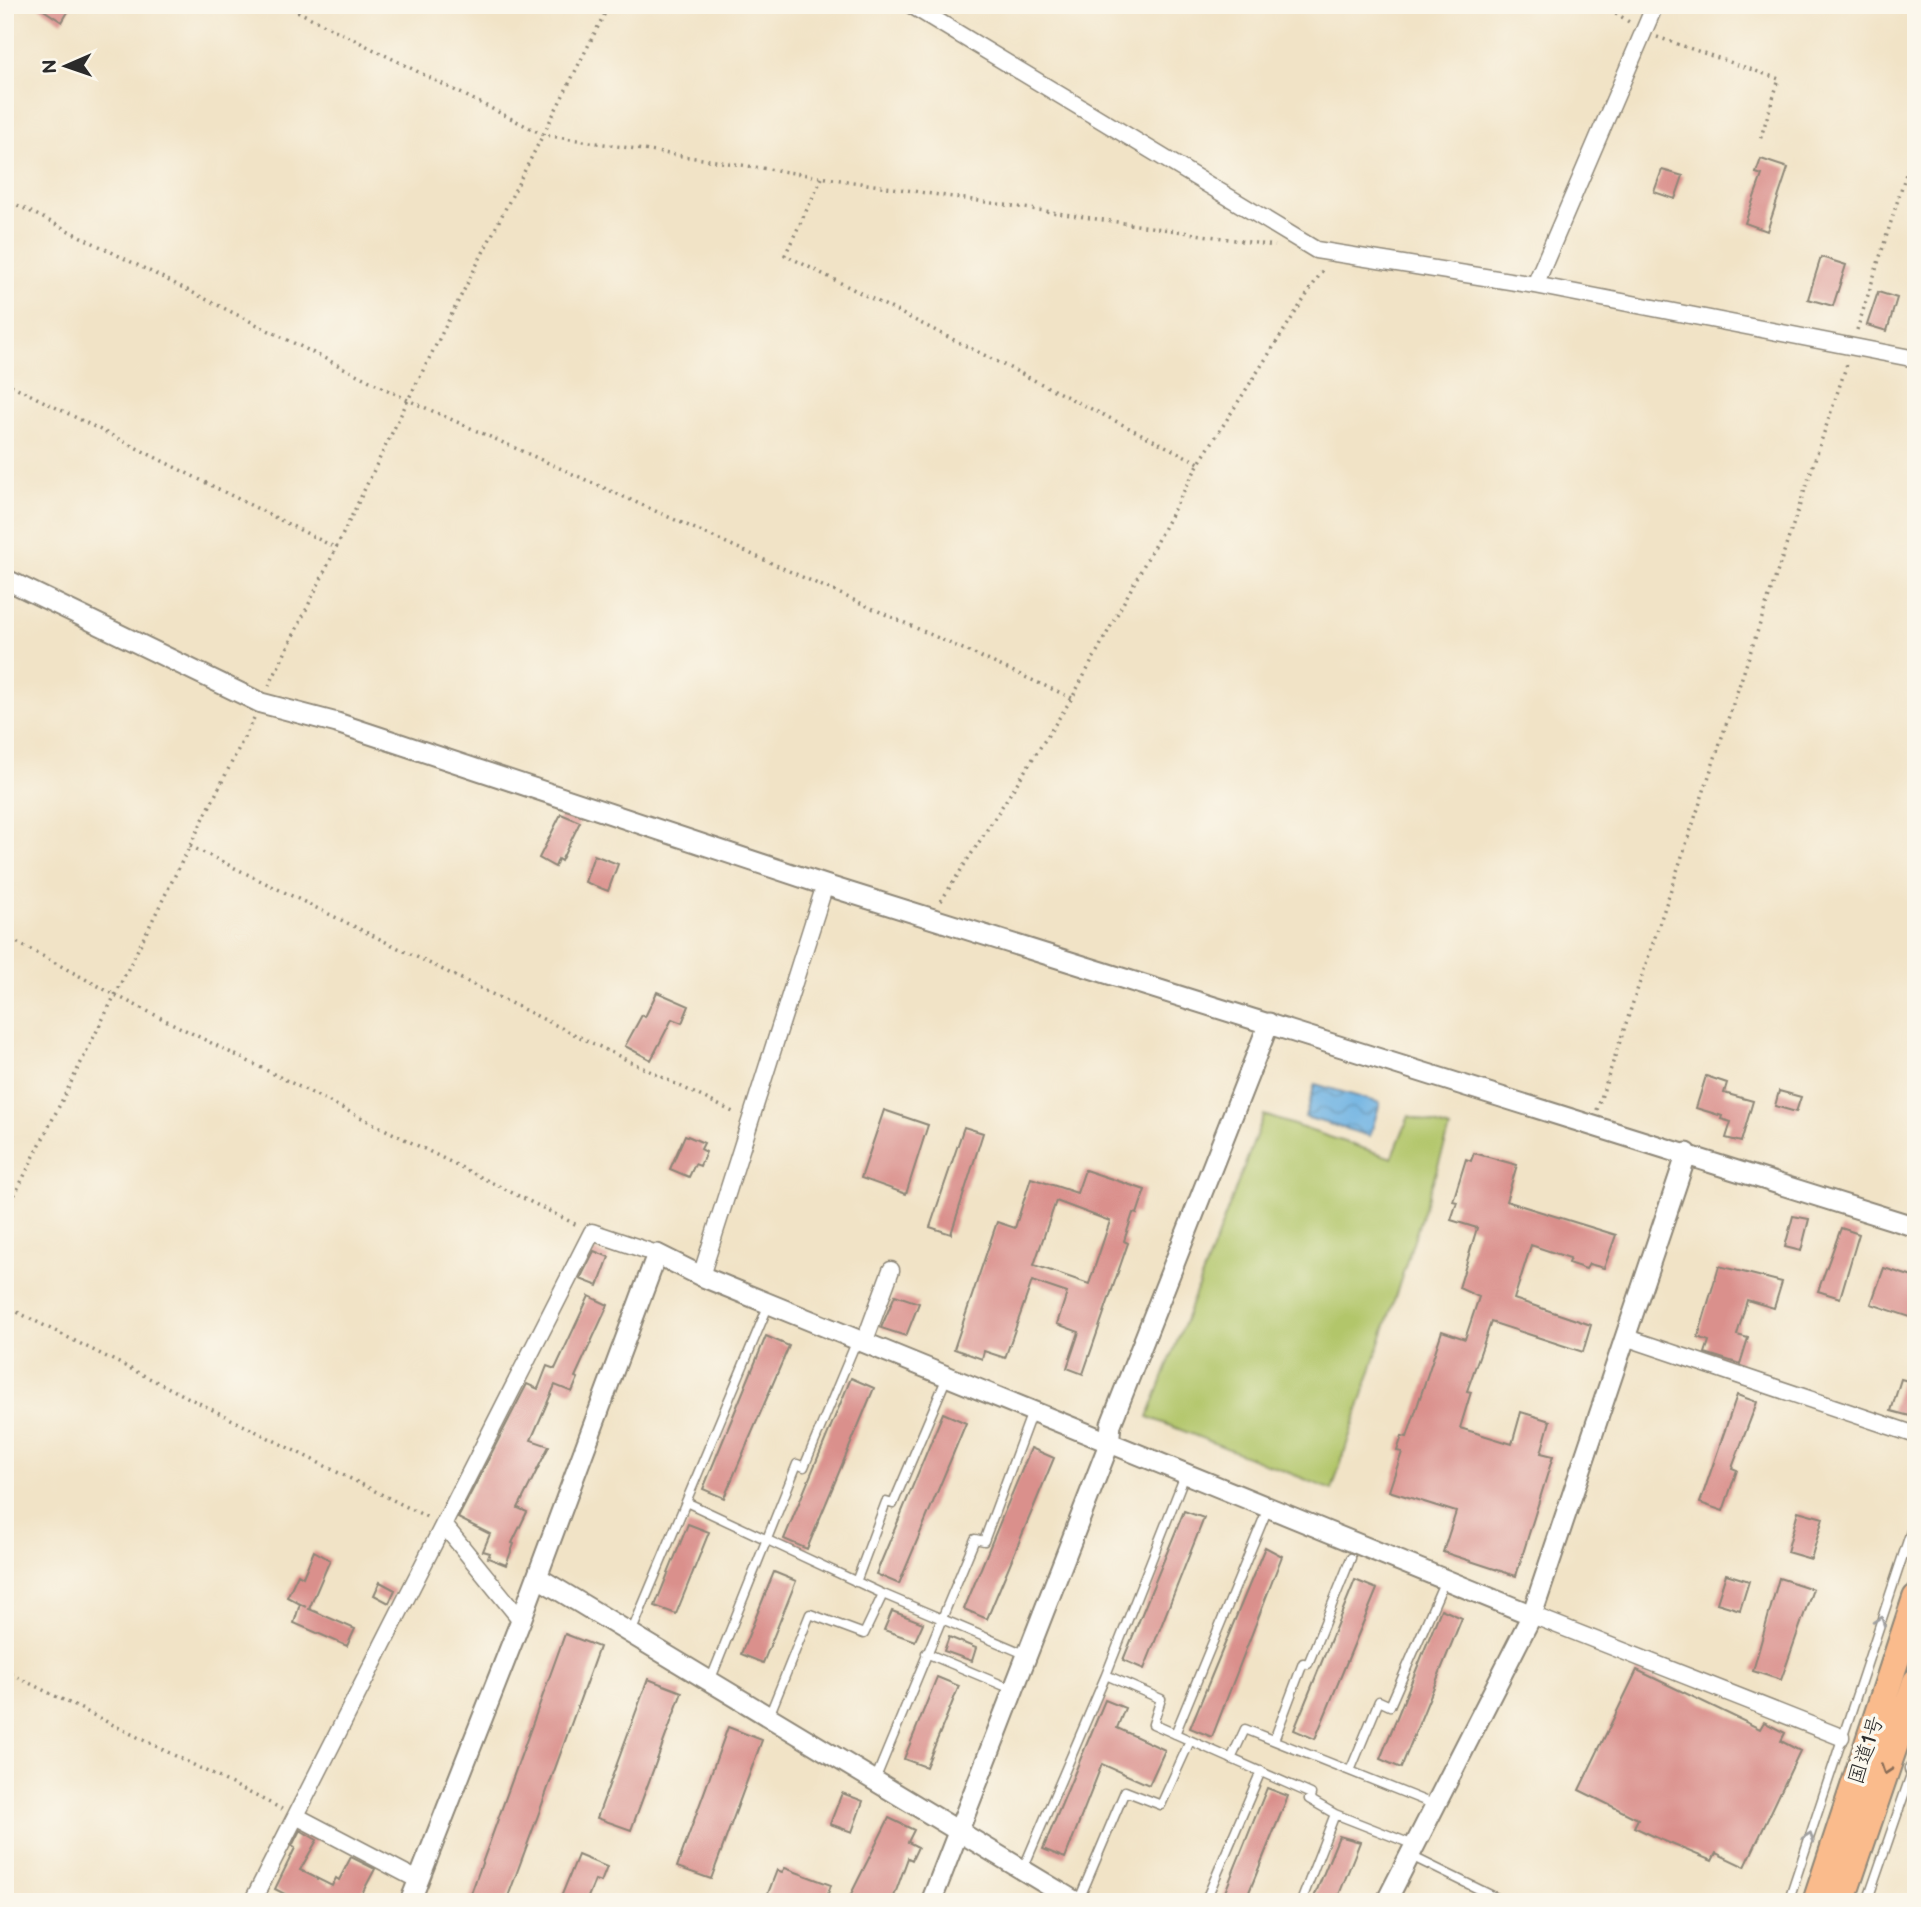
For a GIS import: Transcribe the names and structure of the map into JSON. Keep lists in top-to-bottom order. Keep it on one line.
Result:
{"streets":{"highway":["国道1号"]},"north":"left"}
